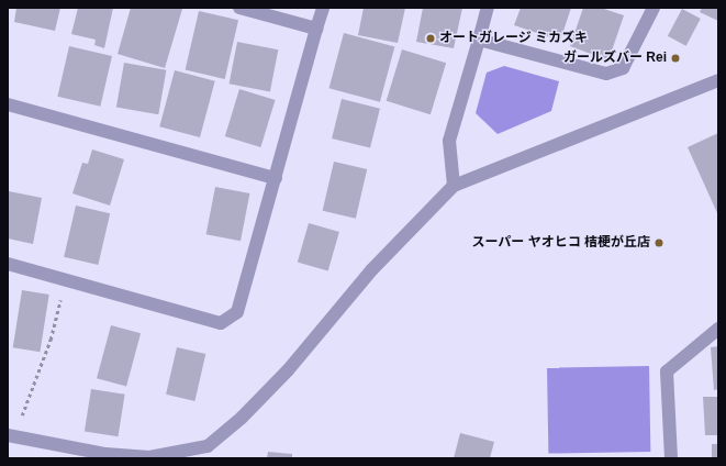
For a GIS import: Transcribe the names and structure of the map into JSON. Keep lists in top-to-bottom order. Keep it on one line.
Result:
{"places":["オートガレージ ミカズキ","ガールズバー Rei","スーパー ヤオヒコ 桔梗が丘店"]}
